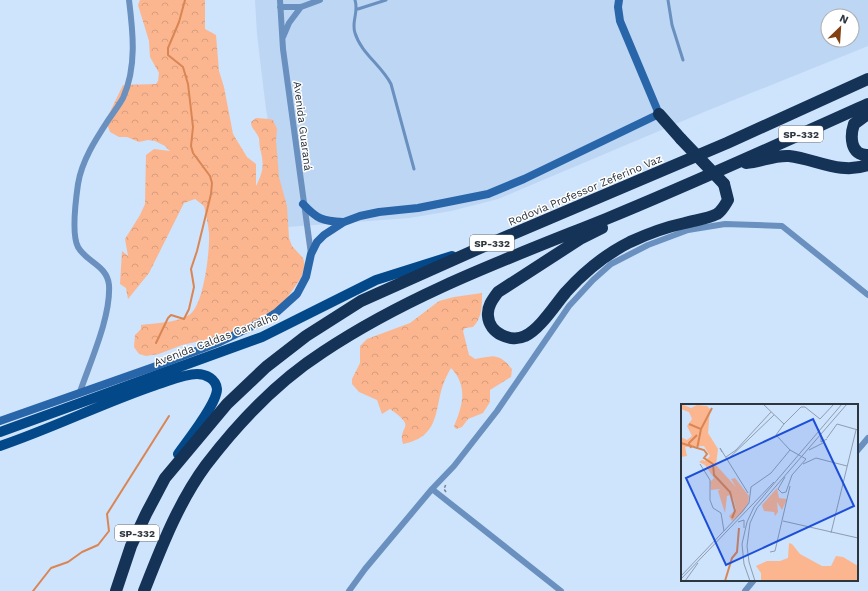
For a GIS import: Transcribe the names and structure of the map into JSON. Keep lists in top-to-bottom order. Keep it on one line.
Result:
{"streets":{"highway":["SP-332","Rodovia Professor Zeferino Vaz"],"main road":["Avenida Caldas Carvalho"],"street":["Avenida Guaraná"]},"crossings":[["Avenida Guaraná","Avenida Caldas Carvalho"],["Rodovia Professor Zeferino Vaz","Avenida Caldas Carvalho"]],"north":"top right"}
